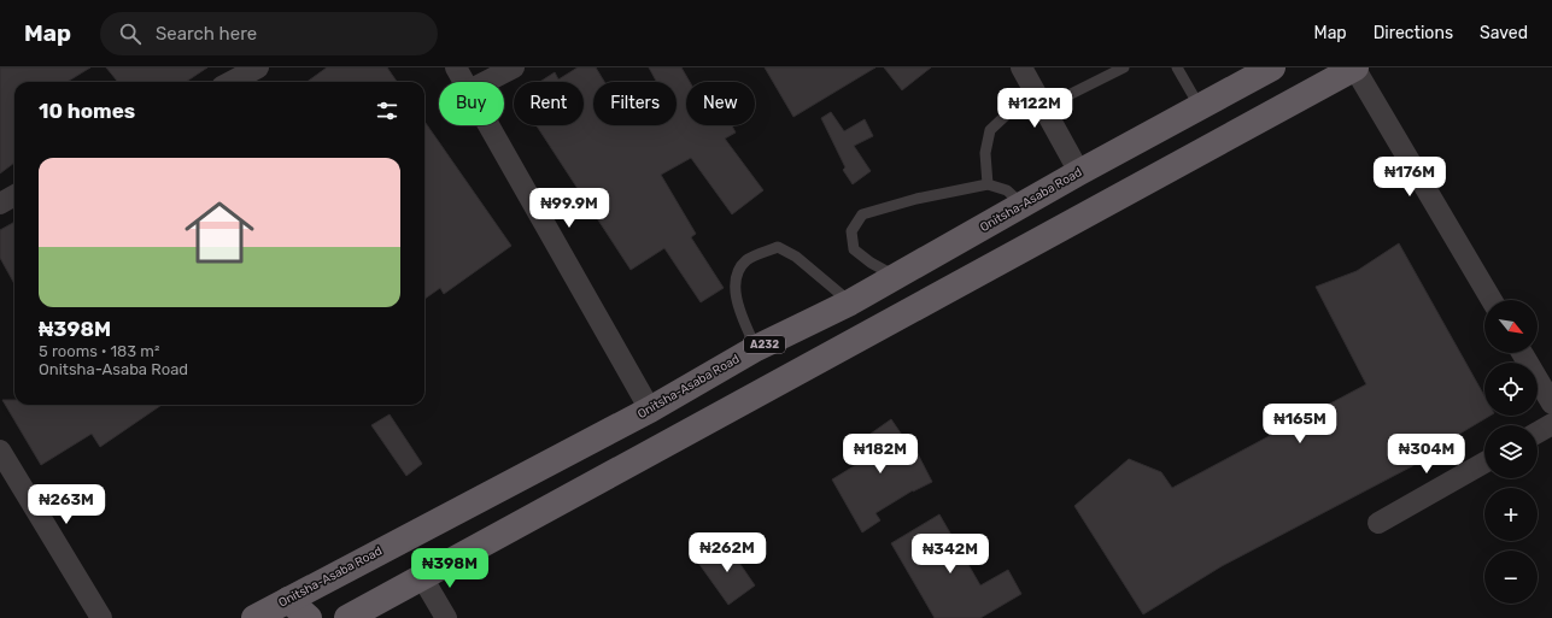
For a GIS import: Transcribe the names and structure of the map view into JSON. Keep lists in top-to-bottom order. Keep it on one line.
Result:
{"streets":{"highway":["Onitsha-Asaba Road","A232"]},"north":"bottom right","page":{"header":"Map","search":"Search here","nav":["Map","Directions","Saved"],"chip":["Buy","Rent","Filters","New"],"heading":"10 homes","price":["₦122M","₦176M","₦99.9M","₦165M","₦182M","₦304M","₦263M","₦262M","₦342M","₦398M"],"list":[{"name":"₦398M","note":"5 rooms · 183 m² · Onitsha-Asaba Road"}],"map_buttons":["+","−"]}}
